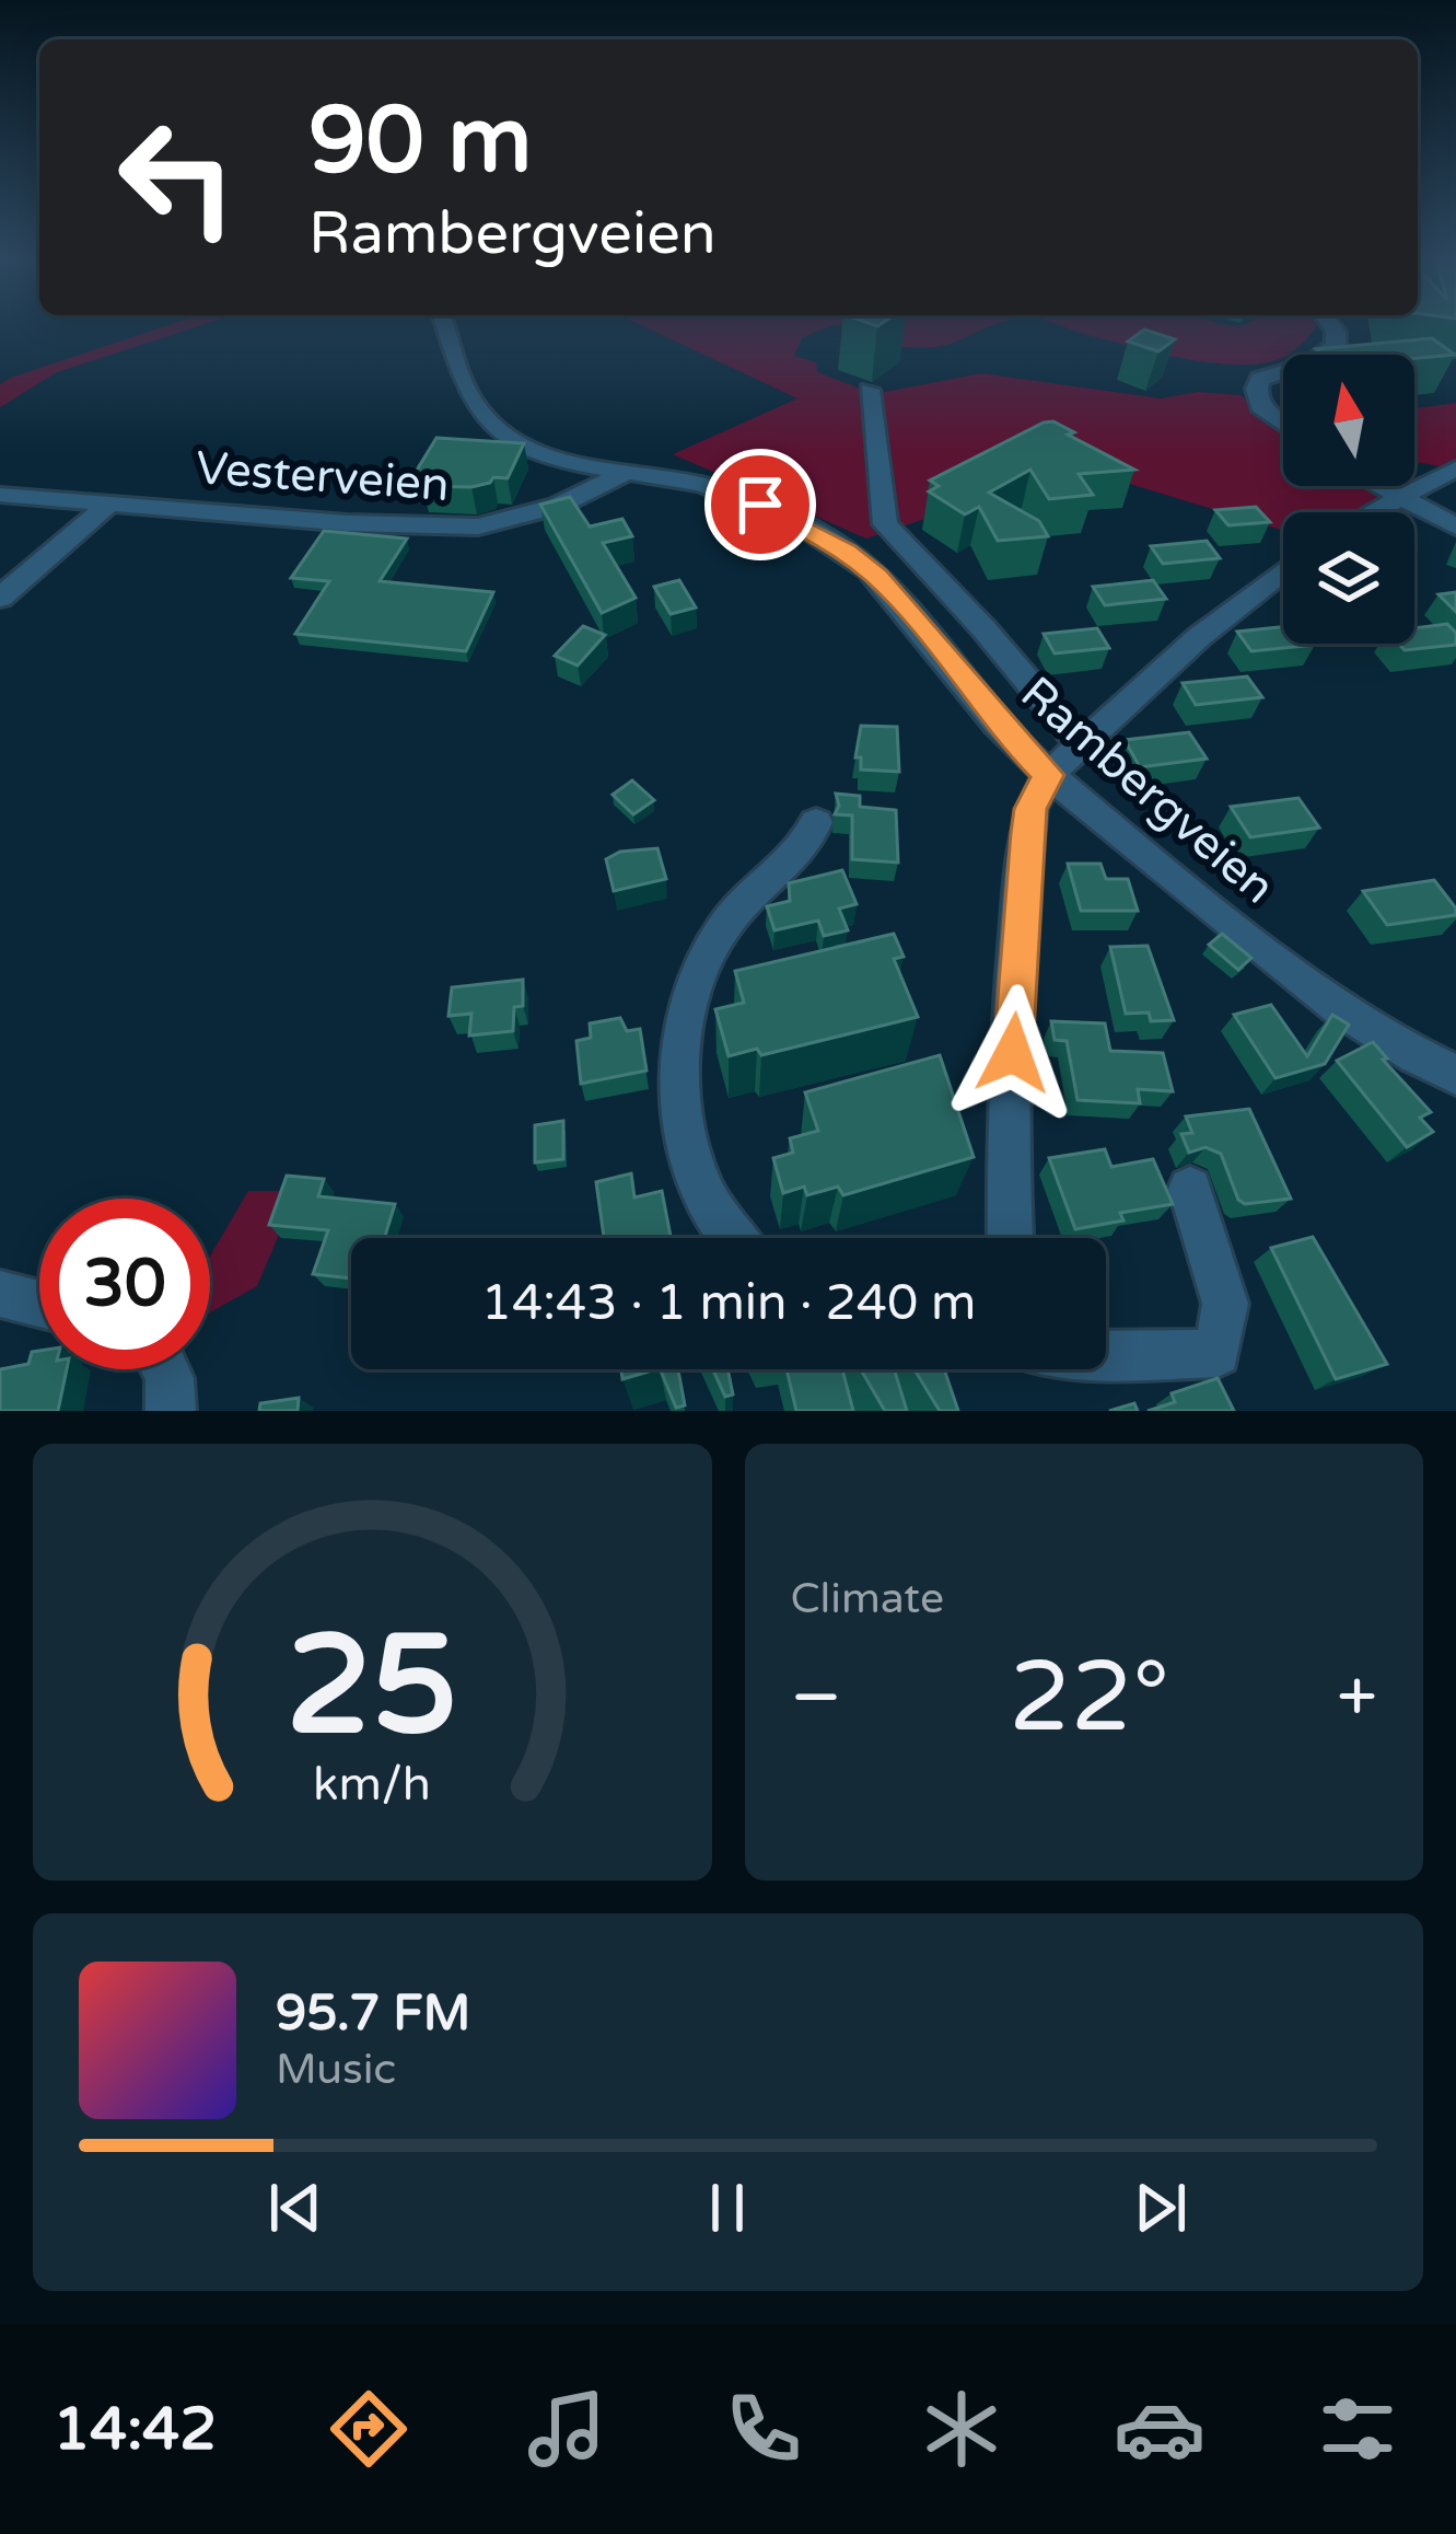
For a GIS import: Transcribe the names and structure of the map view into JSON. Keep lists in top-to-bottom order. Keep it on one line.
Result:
{"streets":{"street":["Vesterveien","Rambergveien"]},"crossings":[["Vesterveien","Rambergveien"]],"north":"top","page":{"turn":["90 m","Rambergveien"],"limit":"30","trip":"14:43 · 1 min · 240 m","tile":"Climate","heat":["−","22°","+"],"song":["95.7 FM","Music"],"tabs":"14:42","gauge":["25","km/h"]}}
